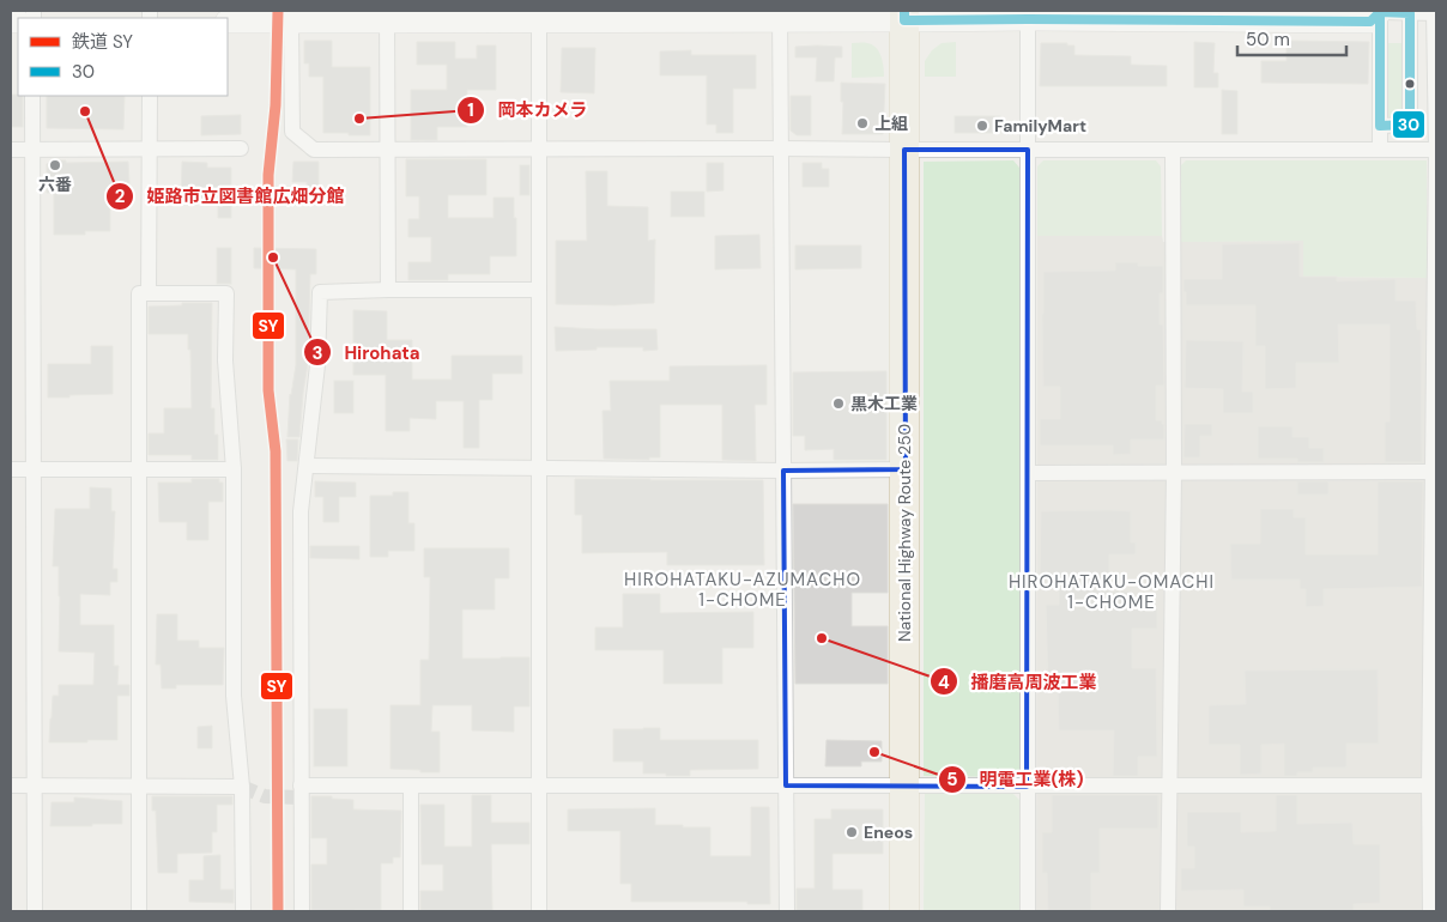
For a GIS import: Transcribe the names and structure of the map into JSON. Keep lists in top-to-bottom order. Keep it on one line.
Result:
{"streets":{"highway":["National Highway Route 250"]},"districts":["HIROHATAKU-AZUMACHO 1-CHOME","HIROHATAKU-OMACHI 1-CHOME"],"places":["姫路市立図書館広畑分館","岡本カメラ","上組","FamilyMart","六番","Hirohata","黒木工業","播磨高周波工業","明電工業(株)","Eneos"],"lines":["rail line SY","transit line 30"],"legend":["鉄道 SY","30"],"scale_bar":"50 m"}
